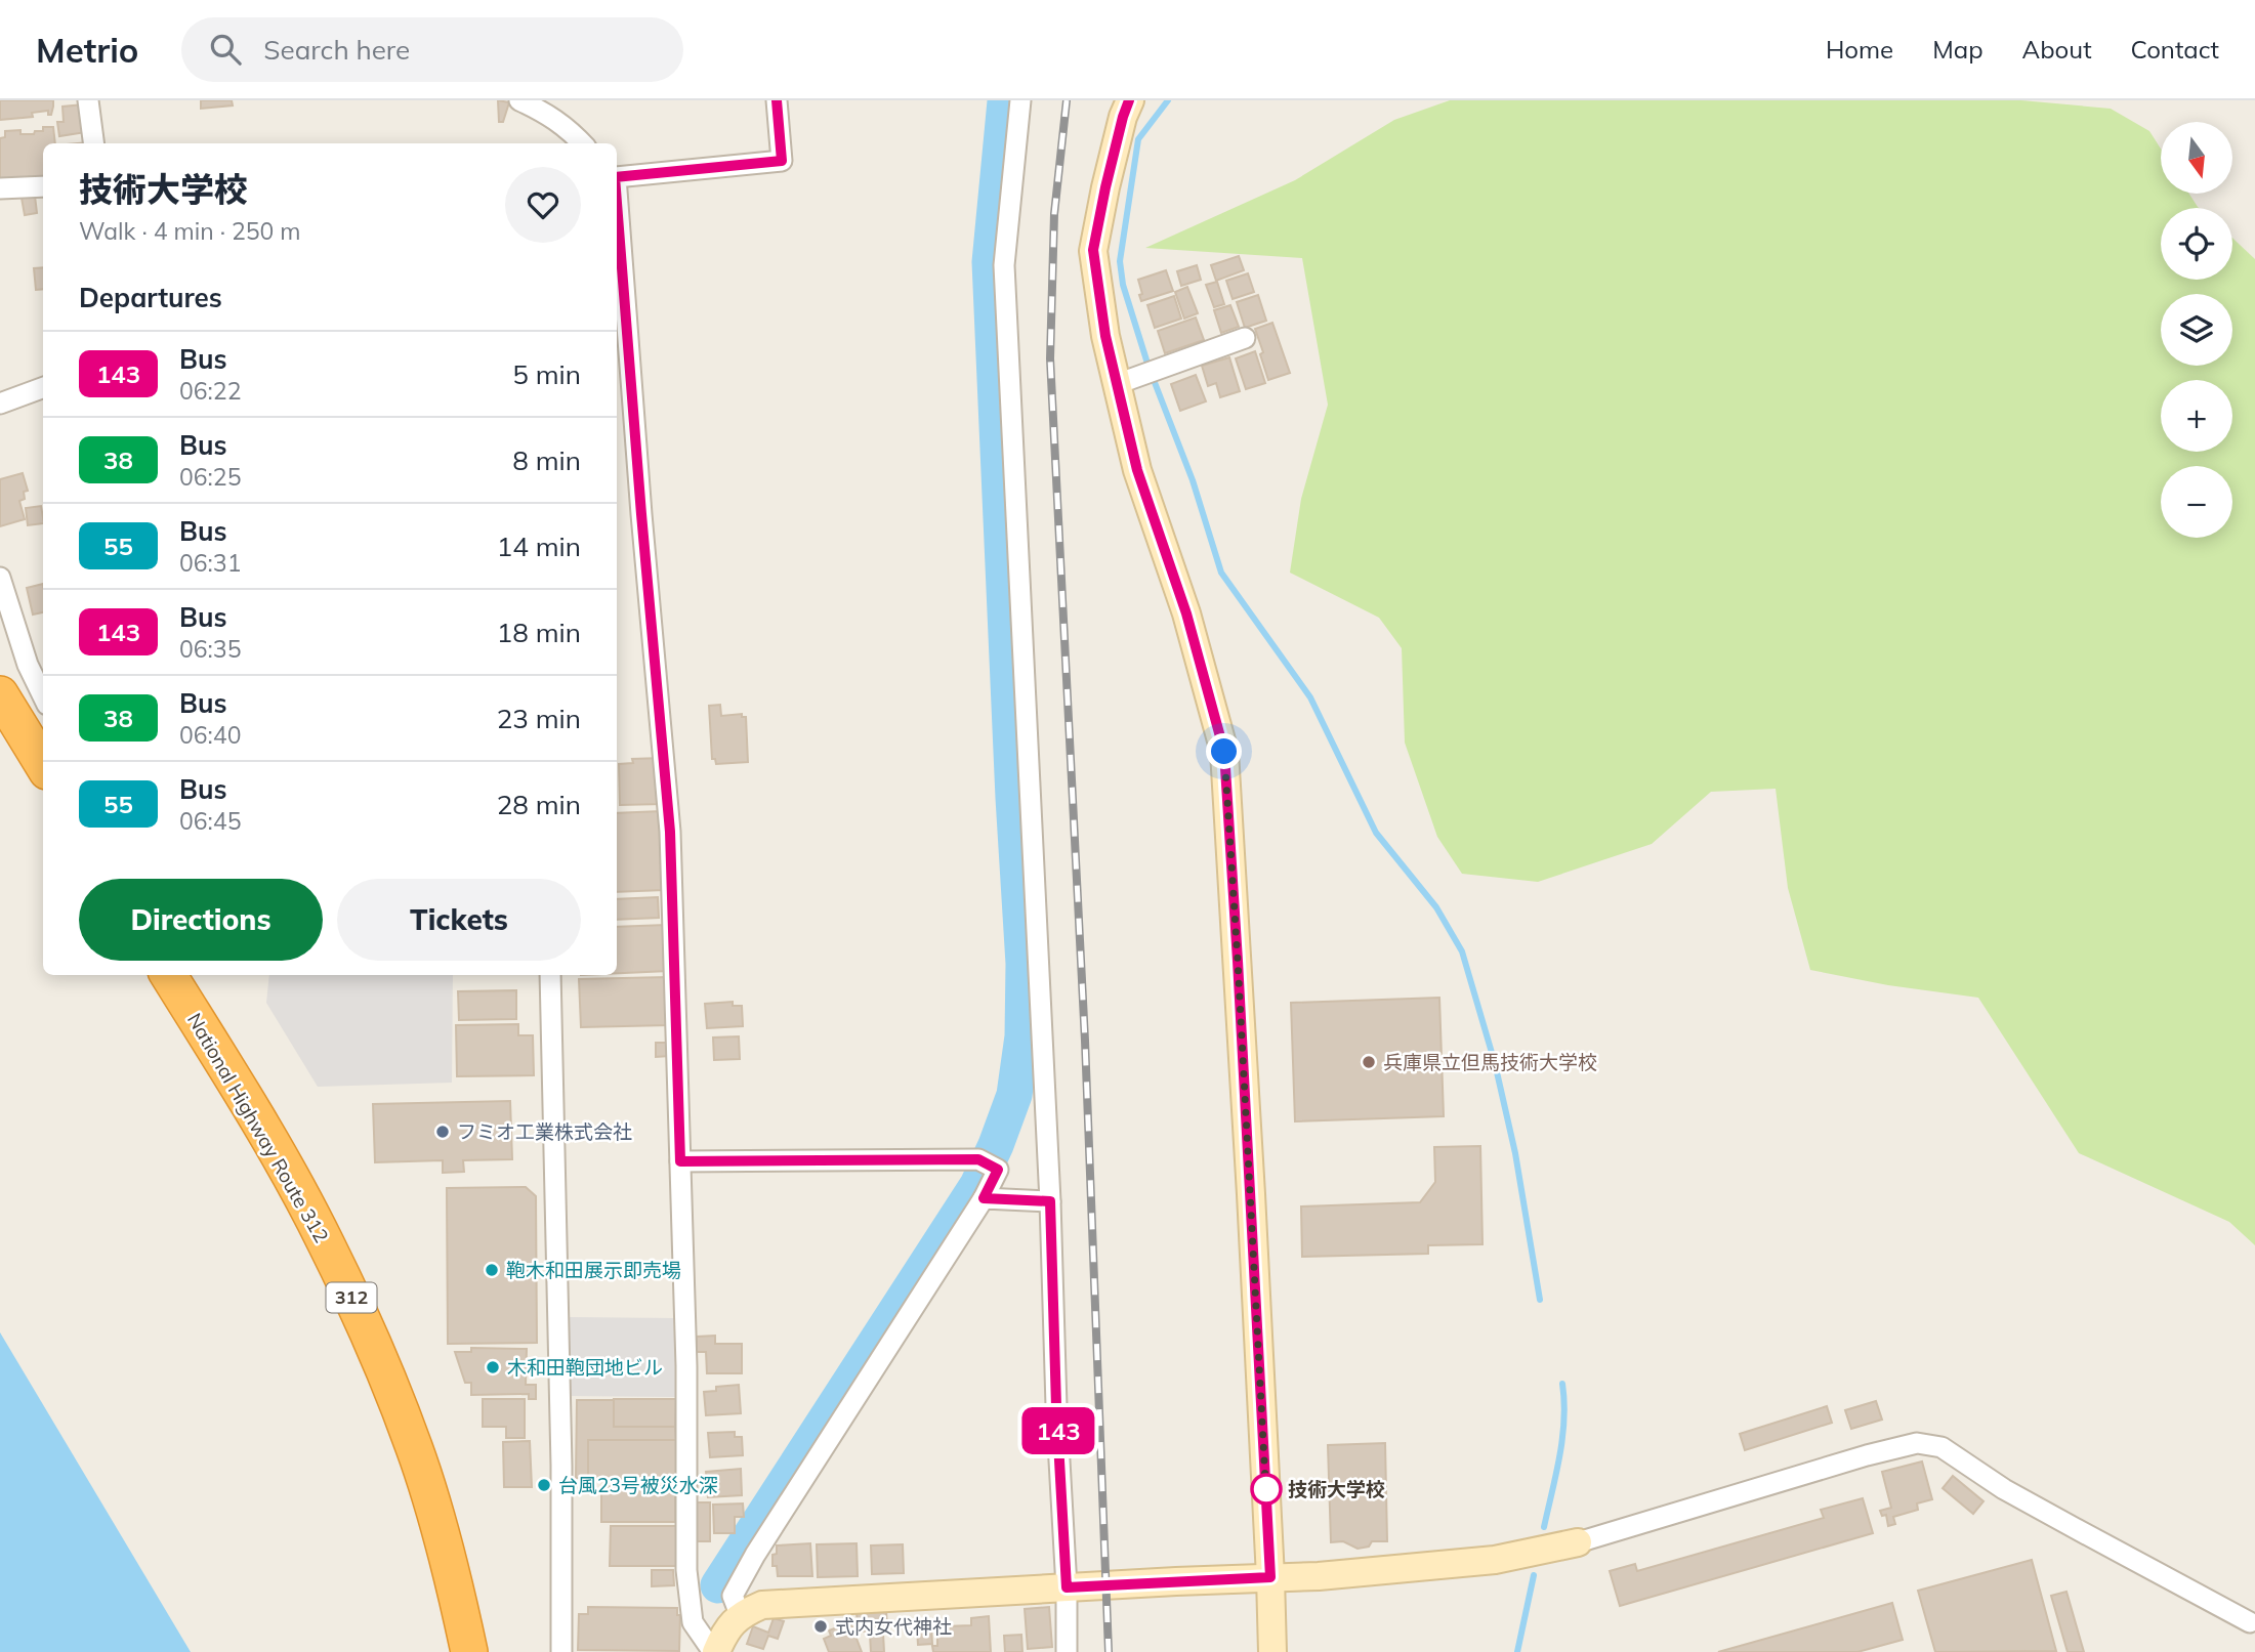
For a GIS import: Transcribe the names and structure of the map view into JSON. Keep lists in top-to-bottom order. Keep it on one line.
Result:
{"streets":{"highway":["National Highway Route 312","312"]},"places":["兵庫県立但馬技術大学校","フミオ工業株式会社","鞄木和田展示即売場","木和田鞄団地ビル","台風23号被災水深","技術大学校","式内女代神社"],"lines":["bus line 143"],"north":"bottom","page":{"header":"Metrio","search":"Search here","nav":["Home","Map","About","Contact"],"on_map":"143","map_buttons":["+","−"],"heading":[["技術大学校","Walk · 4 min · 250 m"],"Departures"],"list":[{"mark":"143","name":"Bus","note":"06:22","value":"5 min"},{"mark":"38","name":"Bus","note":"06:25","value":"8 min"},{"mark":"55","name":"Bus","note":"06:31","value":"14 min"},{"mark":"143","name":"Bus","note":"06:35","value":"18 min"},{"mark":"38","name":"Bus","note":"06:40","value":"23 min"},{"mark":"55","name":"Bus","note":"06:45","value":"28 min"}],"buttons":["Directions","Tickets"]}}
